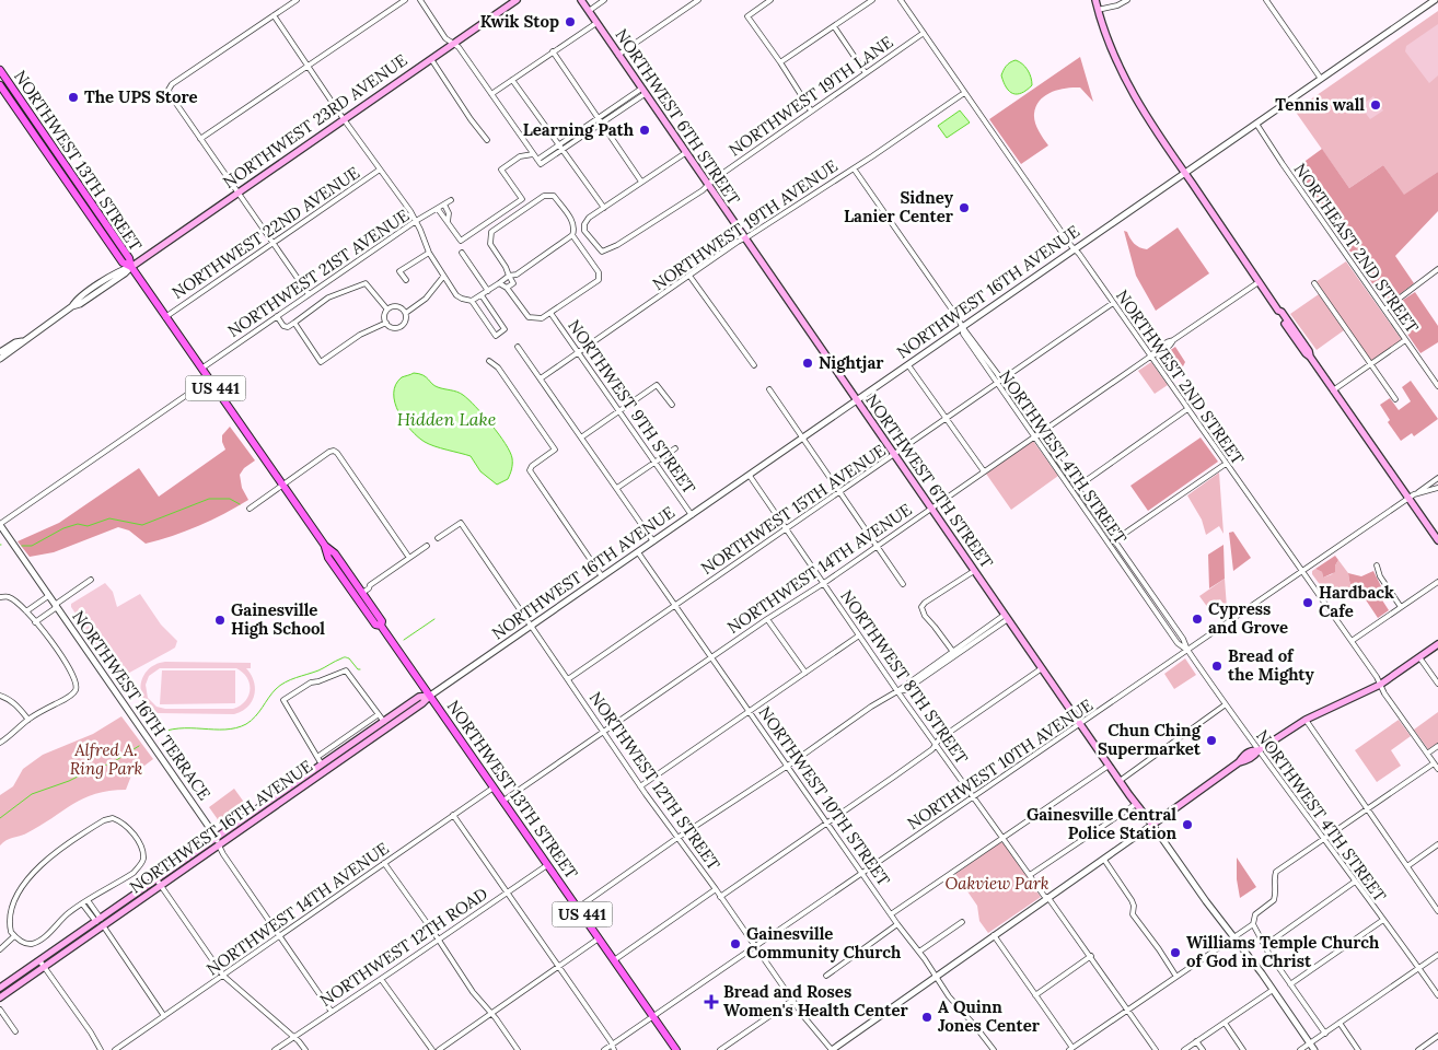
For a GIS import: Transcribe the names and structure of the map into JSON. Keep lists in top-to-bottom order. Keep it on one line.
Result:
{"streets":{"main road":["NORTHWEST 6TH STREET","NORTHWEST 23RD AVENUE","NORTHWEST 13TH STREET","NORTHWEST 16TH AVENUE","US 441"],"street":["NORTHWEST 19TH LANE","NORTHWEST 19TH AVENUE","NORTHWEST 22ND AVENUE","NORTHEAST 2ND STREET","NORTHWEST 21ST AVENUE","NORTHWEST 2ND STREET","NORTHWEST 9TH STREET","NORTHWEST 4TH STREET","NORTHWEST 15TH AVENUE","NORTHWEST 14TH AVENUE","NORTHWEST 8TH STREET","NORTHWEST 16TH TERRACE","NORTHWEST 10TH AVENUE","NORTHWEST 12TH STREET","NORTHWEST 10TH STREET","NORTHWEST 12TH ROAD"]},"crossings":[["NORTHWEST 19TH LANE","NORTHWEST 6TH STREET"],["NORTHWEST 19TH LANE","NORTHWEST 2ND STREET"],["NORTHWEST 6TH STREET","NORTHWEST 19TH AVENUE"],["NORTHWEST 6TH STREET","NORTHWEST 16TH AVENUE"],["NORTHWEST 6TH STREET","NORTHWEST 15TH AVENUE"],["NORTHWEST 6TH STREET","NORTHWEST 14TH AVENUE"],["NORTHWEST 6TH STREET","NORTHWEST 10TH AVENUE"],["NORTHWEST 23RD AVENUE","NORTHWEST 13TH STREET"],["NORTHWEST 13TH STREET","NORTHWEST 22ND AVENUE"],["NORTHWEST 13TH STREET","NORTHWEST 21ST AVENUE"],["NORTHWEST 13TH STREET","NORTHWEST 16TH AVENUE"],["NORTHWEST 13TH STREET","NORTHWEST 14TH AVENUE"],["NORTHWEST 13TH STREET","NORTHWEST 10TH AVENUE"],["NORTHWEST 13TH STREET","NORTHWEST 12TH ROAD"],["NORTHWEST 19TH AVENUE","NORTHWEST 2ND STREET"],["NORTHWEST 19TH AVENUE","NORTHWEST 9TH STREET"],["NORTHWEST 19TH AVENUE","NORTHWEST 4TH STREET"],["NORTHEAST 2ND STREET","NORTHWEST 16TH AVENUE"],["NORTHWEST 16TH AVENUE","NORTHWEST 2ND STREET"],["NORTHWEST 16TH AVENUE","NORTHWEST 9TH STREET"],["NORTHWEST 16TH AVENUE","NORTHWEST 4TH STREET"],["NORTHWEST 16TH AVENUE","NORTHWEST 8TH STREET"],["NORTHWEST 16TH AVENUE","NORTHWEST 16TH TERRACE"],["NORTHWEST 16TH AVENUE","NORTHWEST 12TH STREET"],["NORTHWEST 16TH AVENUE","NORTHWEST 10TH STREET"],["NORTHWEST 2ND STREET","NORTHWEST 15TH AVENUE"],["NORTHWEST 2ND STREET","NORTHWEST 14TH AVENUE"],["NORTHWEST 2ND STREET","NORTHWEST 10TH AVENUE"],["NORTHWEST 4TH STREET","NORTHWEST 15TH AVENUE"],["NORTHWEST 4TH STREET","NORTHWEST 14TH AVENUE"],["NORTHWEST 4TH STREET","NORTHWEST 10TH AVENUE"],["NORTHWEST 15TH AVENUE","NORTHWEST 8TH STREET"],["NORTHWEST 15TH AVENUE","NORTHWEST 12TH STREET"],["NORTHWEST 15TH AVENUE","NORTHWEST 10TH STREET"],["NORTHWEST 14TH AVENUE","NORTHWEST 8TH STREET"],["NORTHWEST 14TH AVENUE","NORTHWEST 16TH TERRACE"],["NORTHWEST 14TH AVENUE","NORTHWEST 12TH STREET"],["NORTHWEST 14TH AVENUE","NORTHWEST 10TH STREET"],["NORTHWEST 8TH STREET","NORTHWEST 10TH AVENUE"],["NORTHWEST 16TH TERRACE","NORTHWEST 12TH ROAD"],["NORTHWEST 10TH AVENUE","NORTHWEST 12TH STREET"],["NORTHWEST 10TH AVENUE","NORTHWEST 10TH STREET"]],"water":["Hidden Lake"],"parks":["Alfred A. Ring Park","Oakview Park"],"places":{"other":["Kwik Stop","The UPS Store","Tennis wall","Learning Path","Sidney Lanier Center","Nightjar","Hardback Cafe","Cypress and Grove","Gainesville High School","Bread of the Mighty","Chun Ching Supermarket","Gainesville Central Police Station","Gainesville Community Church","Williams Temple Church of God in Christ","A Quinn Jones Center"],"health":["Bread and Roses Women's Health Center"]}}
